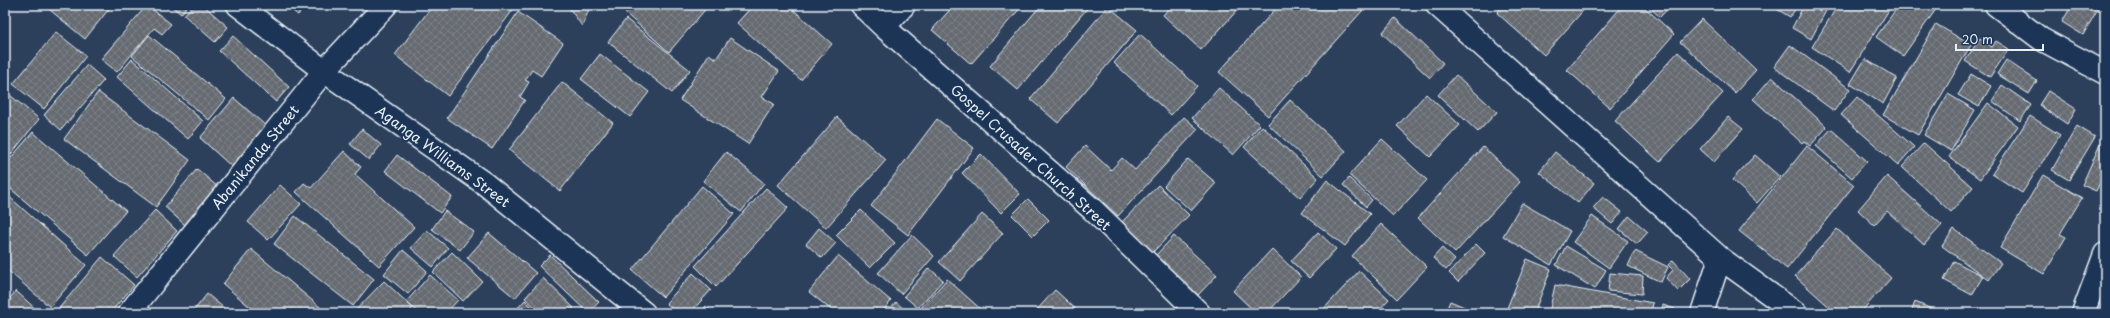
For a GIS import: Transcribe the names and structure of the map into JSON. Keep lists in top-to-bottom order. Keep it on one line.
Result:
{"streets":{"street":["Aganga Williams Street","Abanikanda Street","Gospel Crusader Church Street"]},"crossings":[["Aganga Williams Street","Abanikanda Street"]],"scale_bar":"20 m"}
